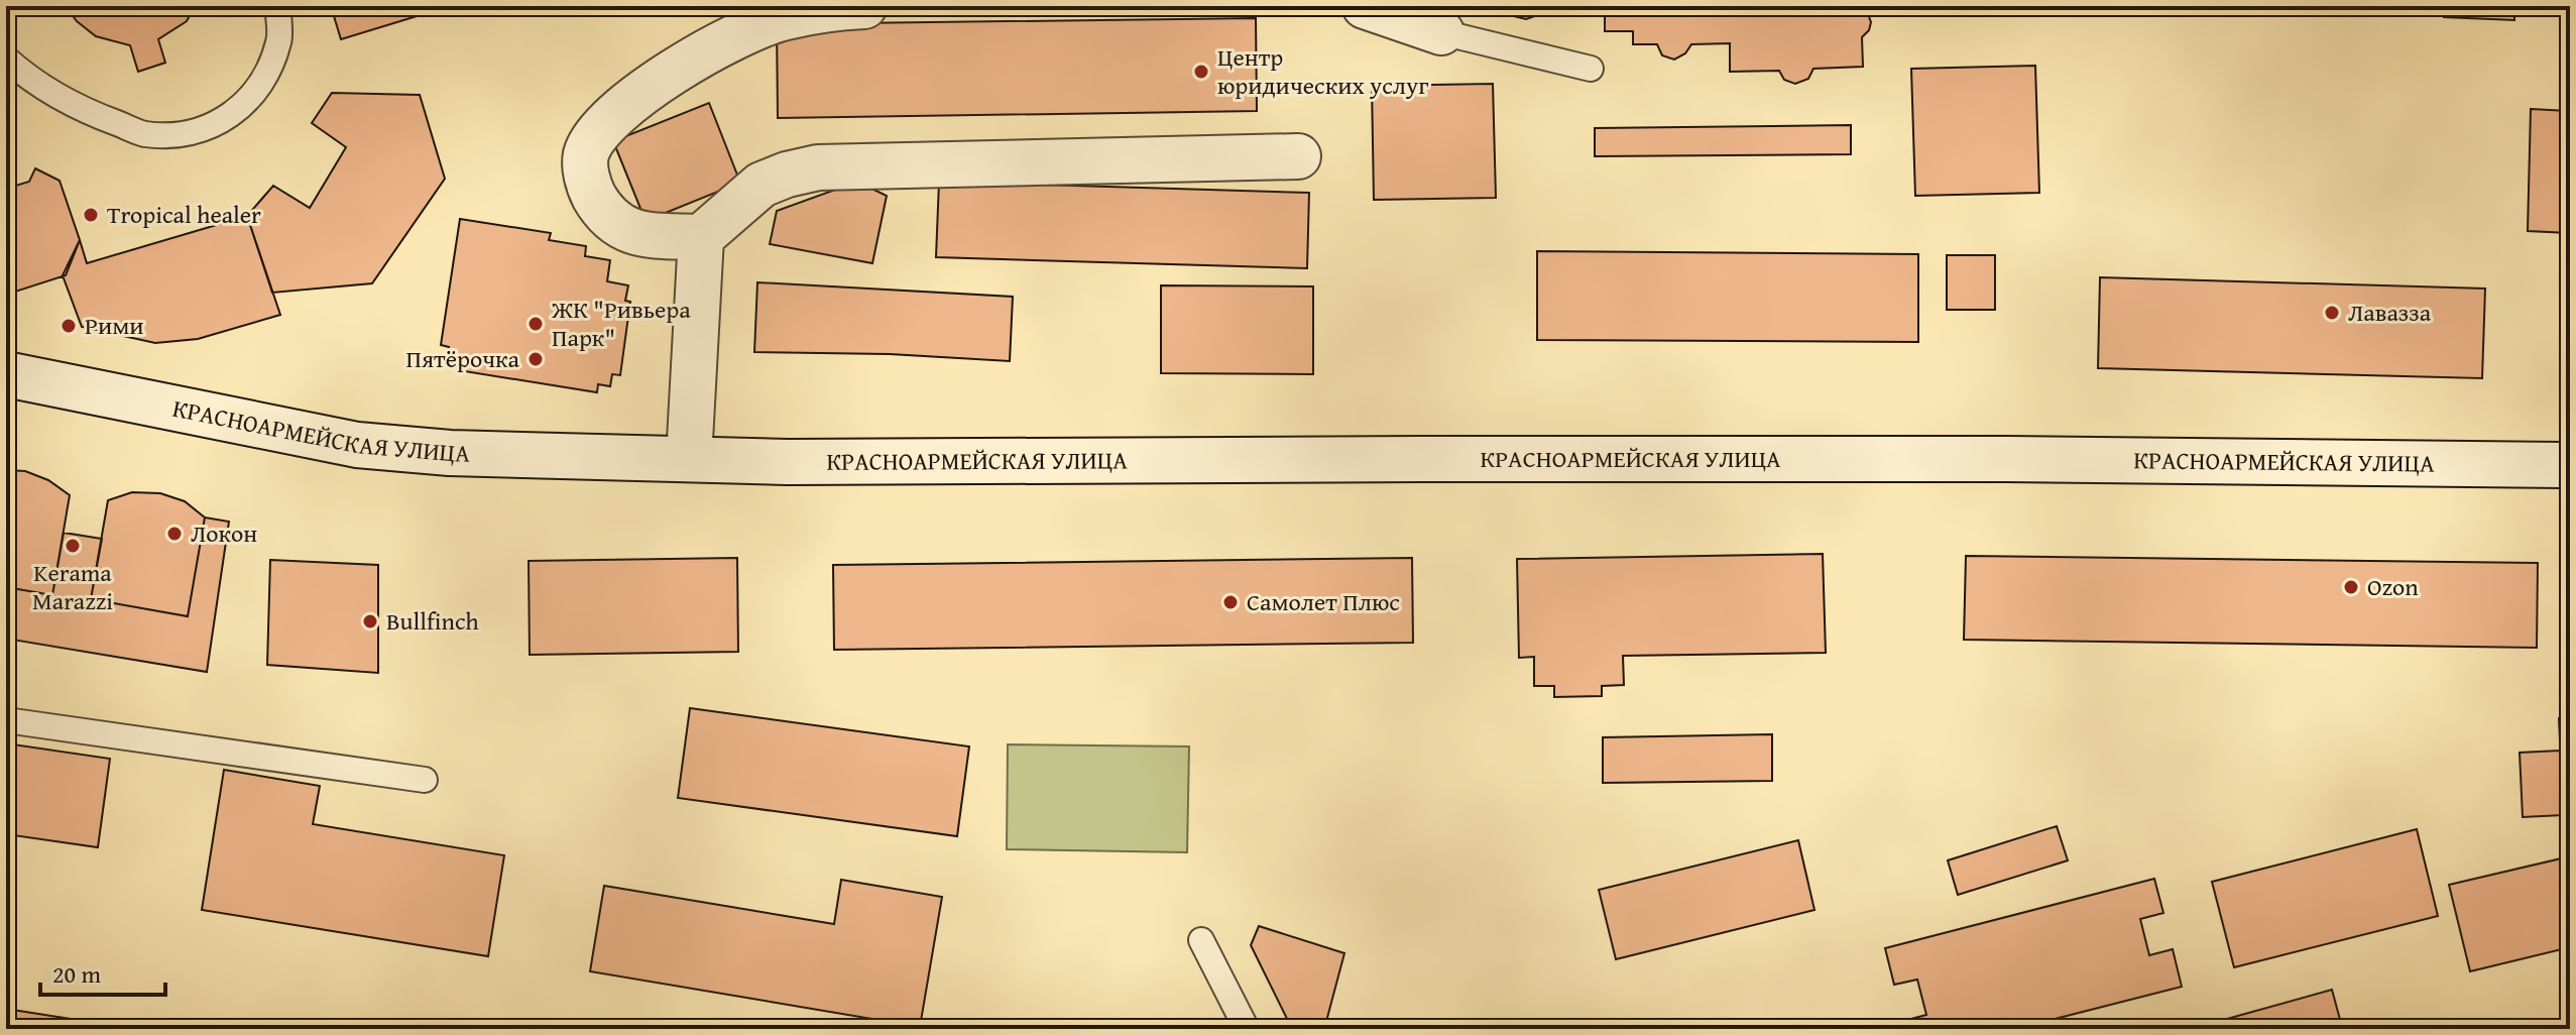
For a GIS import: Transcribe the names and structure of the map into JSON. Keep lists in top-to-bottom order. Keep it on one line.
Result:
{"streets":{"street":["КРАСНОАРМЕЙСКАЯ УЛИЦА"]},"places":["Центр юридических услуг","Tropical healer","Лавазза","ЖК \"Ривьера Парк\"","Рими","Пятёрочка","Локон","Kerama Marazzi","Ozon","Самолет Плюс","Bullfinch"],"scale_bar":"20 m"}
